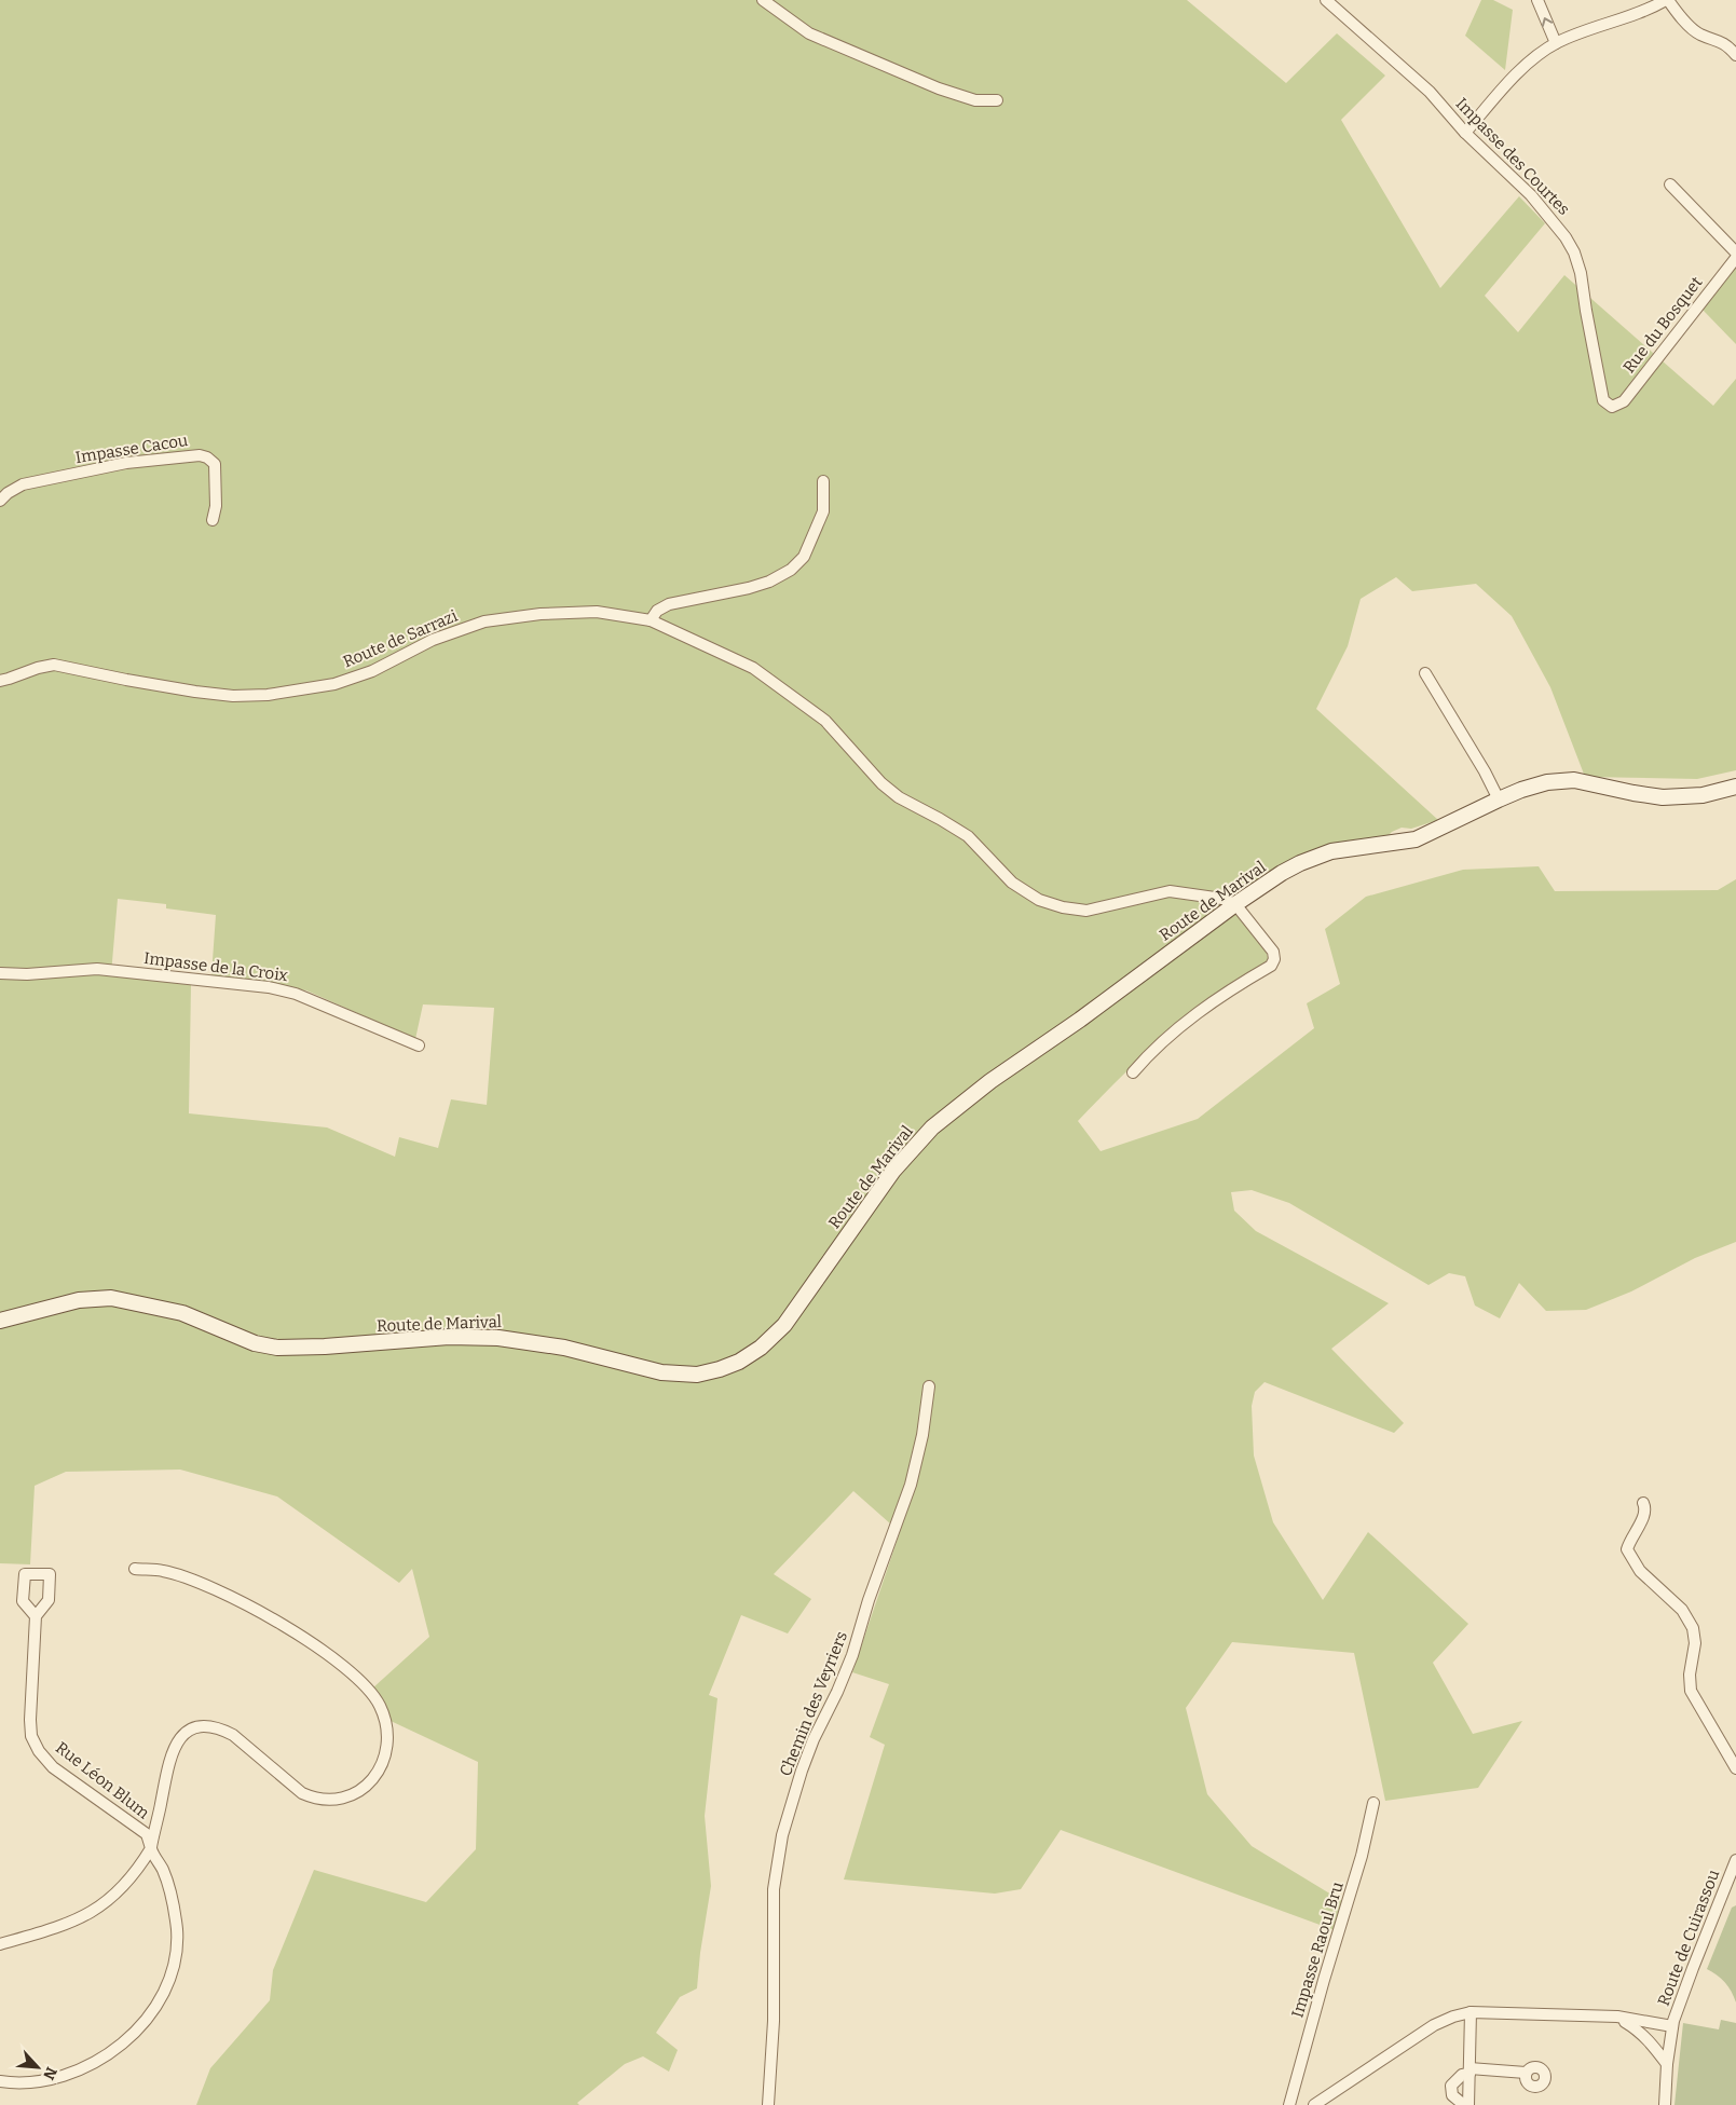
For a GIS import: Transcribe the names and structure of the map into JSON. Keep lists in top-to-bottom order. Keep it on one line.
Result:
{"streets":{"main road":["Route de Marival"],"street":["Impasse des Courtes","Rue du Bosquet","Impasse Cacou","Route de Sarrazi","Impasse de la Croix","Chemin des Veyriers","Rue Léon Blum","Route de Cuirassou","Impasse Raoul Bru"]},"crossings":[["Impasse des Courtes","Rue du Bosquet"],["Route de Sarrazi","Route de Marival"]],"north":"bottom right"}
